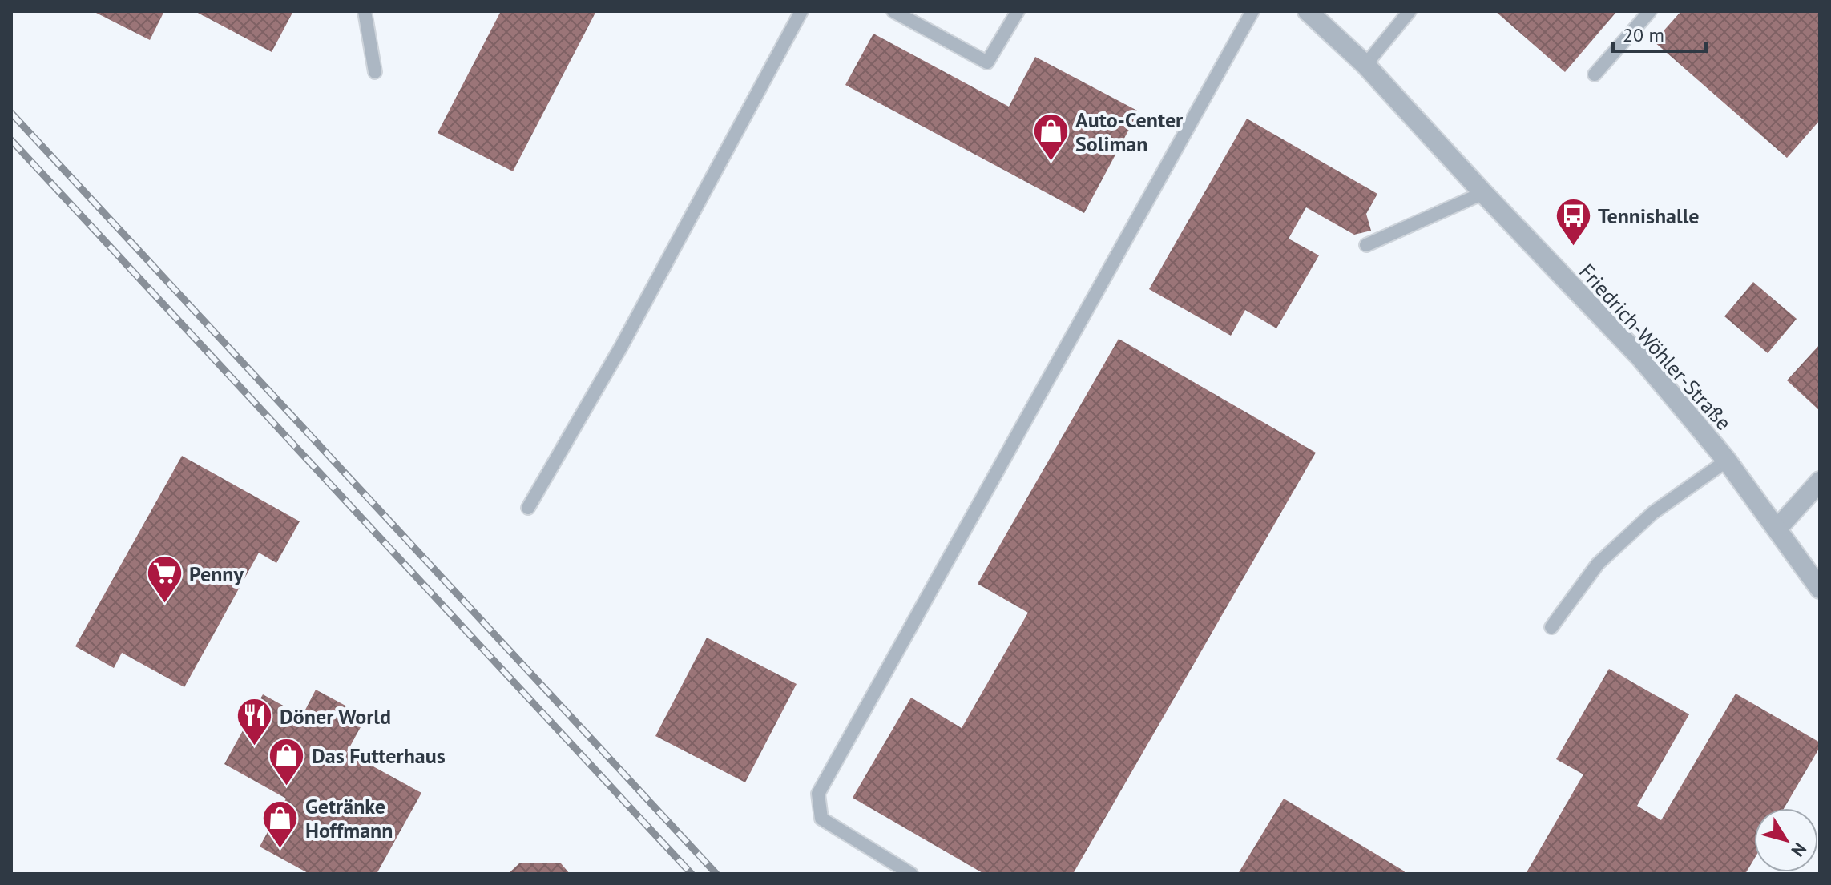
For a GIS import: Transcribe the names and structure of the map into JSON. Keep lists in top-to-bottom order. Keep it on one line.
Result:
{"streets":{"street":["Friedrich-Wöhler-Straße"]},"places":{"shop":["Auto-Center Soliman","Das Futterhaus","Getränke Hoffmann"],"bus stop":["Tennishalle"],"supermarket":["Penny"],"restaurant":["Döner World"]},"scale_bar":"20 m","north":"bottom right"}
